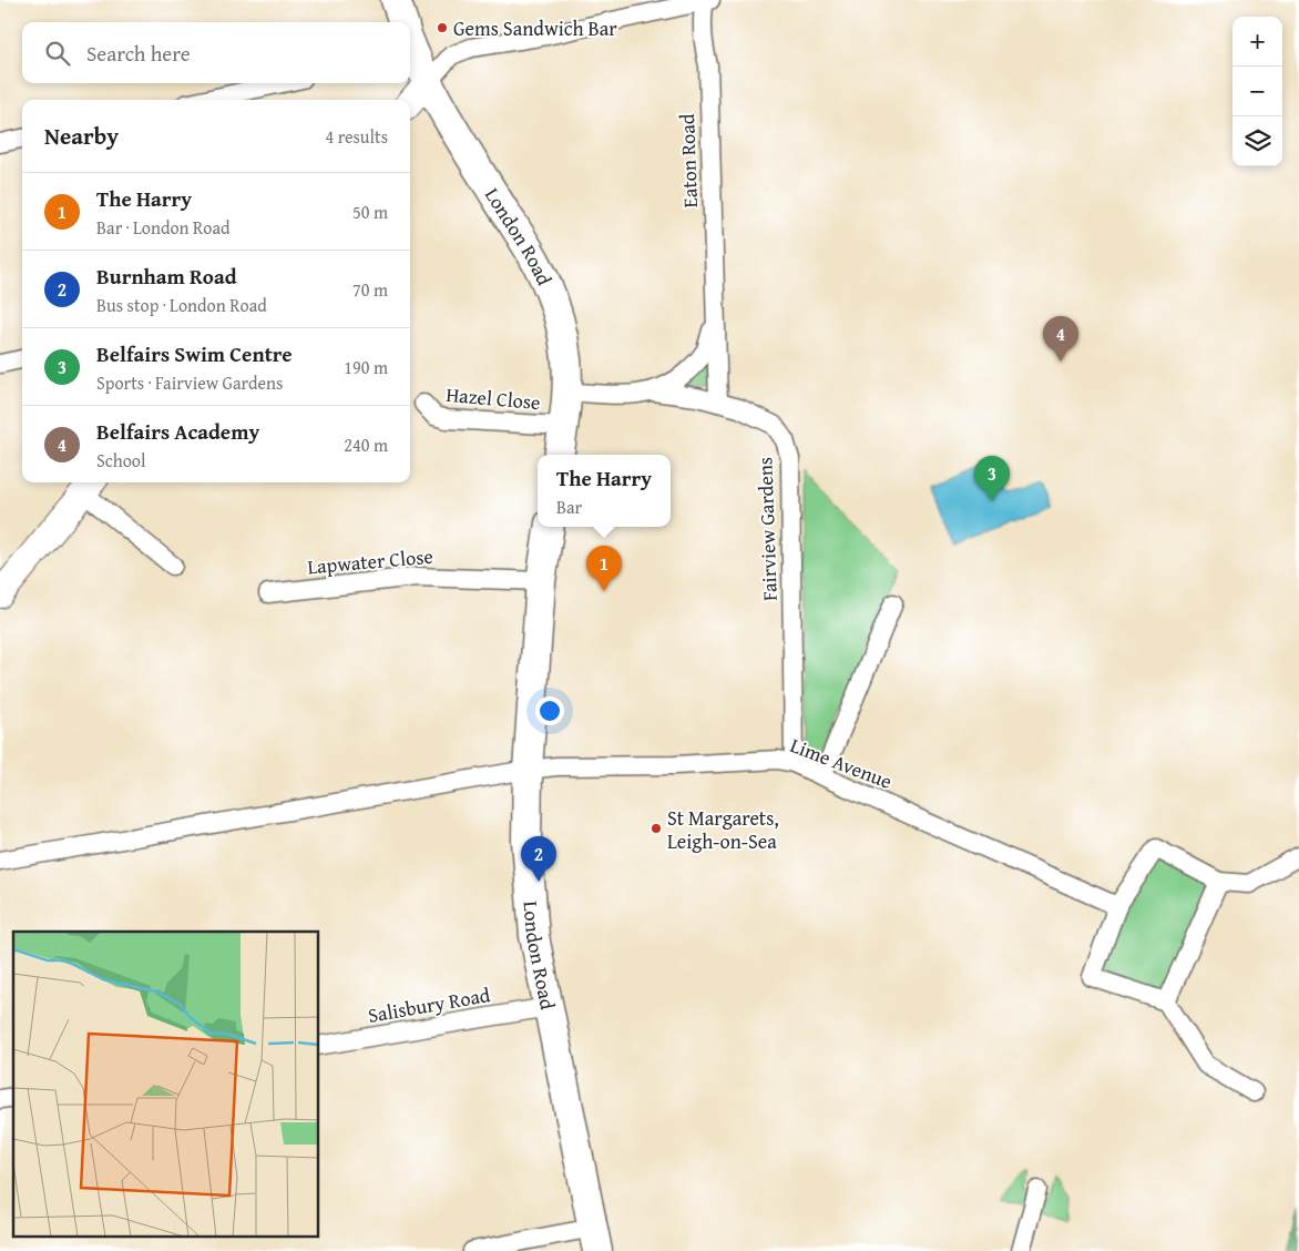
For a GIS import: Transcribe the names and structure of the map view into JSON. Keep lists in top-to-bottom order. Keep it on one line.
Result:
{"streets":{"main road":["London Road"],"street":["Eaton Road","Hazel Close","Fairview Gardens","Lapwater Close","Lime Avenue","Salisbury Road"]},"crossings":[["Eaton Road","London Road"],["Eaton Road","Fairview Gardens"],["London Road","Hazel Close"],["London Road","Lapwater Close"],["London Road","Lime Avenue"],["London Road","Salisbury Road"],["Fairview Gardens","Lime Avenue"]],"places":["Gems Sandwich Bar","St Margarets, Leigh-on-Sea"],"page":{"map_buttons":["+","−"],"search":"Search here","heading":["Nearby","4 results"],"list":[{"mark":"1","name":"The Harry","note":"Bar · London Road","value":"50 m"},{"mark":"2","name":"Burnham Road","note":"Bus stop · London Road","value":"70 m"},{"mark":"3","name":"Belfairs Swim Centre","note":"Sports · Fairview Gardens","value":"190 m"},{"mark":"4","name":"Belfairs Academy","note":"School","value":"240 m"}],"pins":["4","3","1","2"],"popup":["The Harry","Bar"]}}
